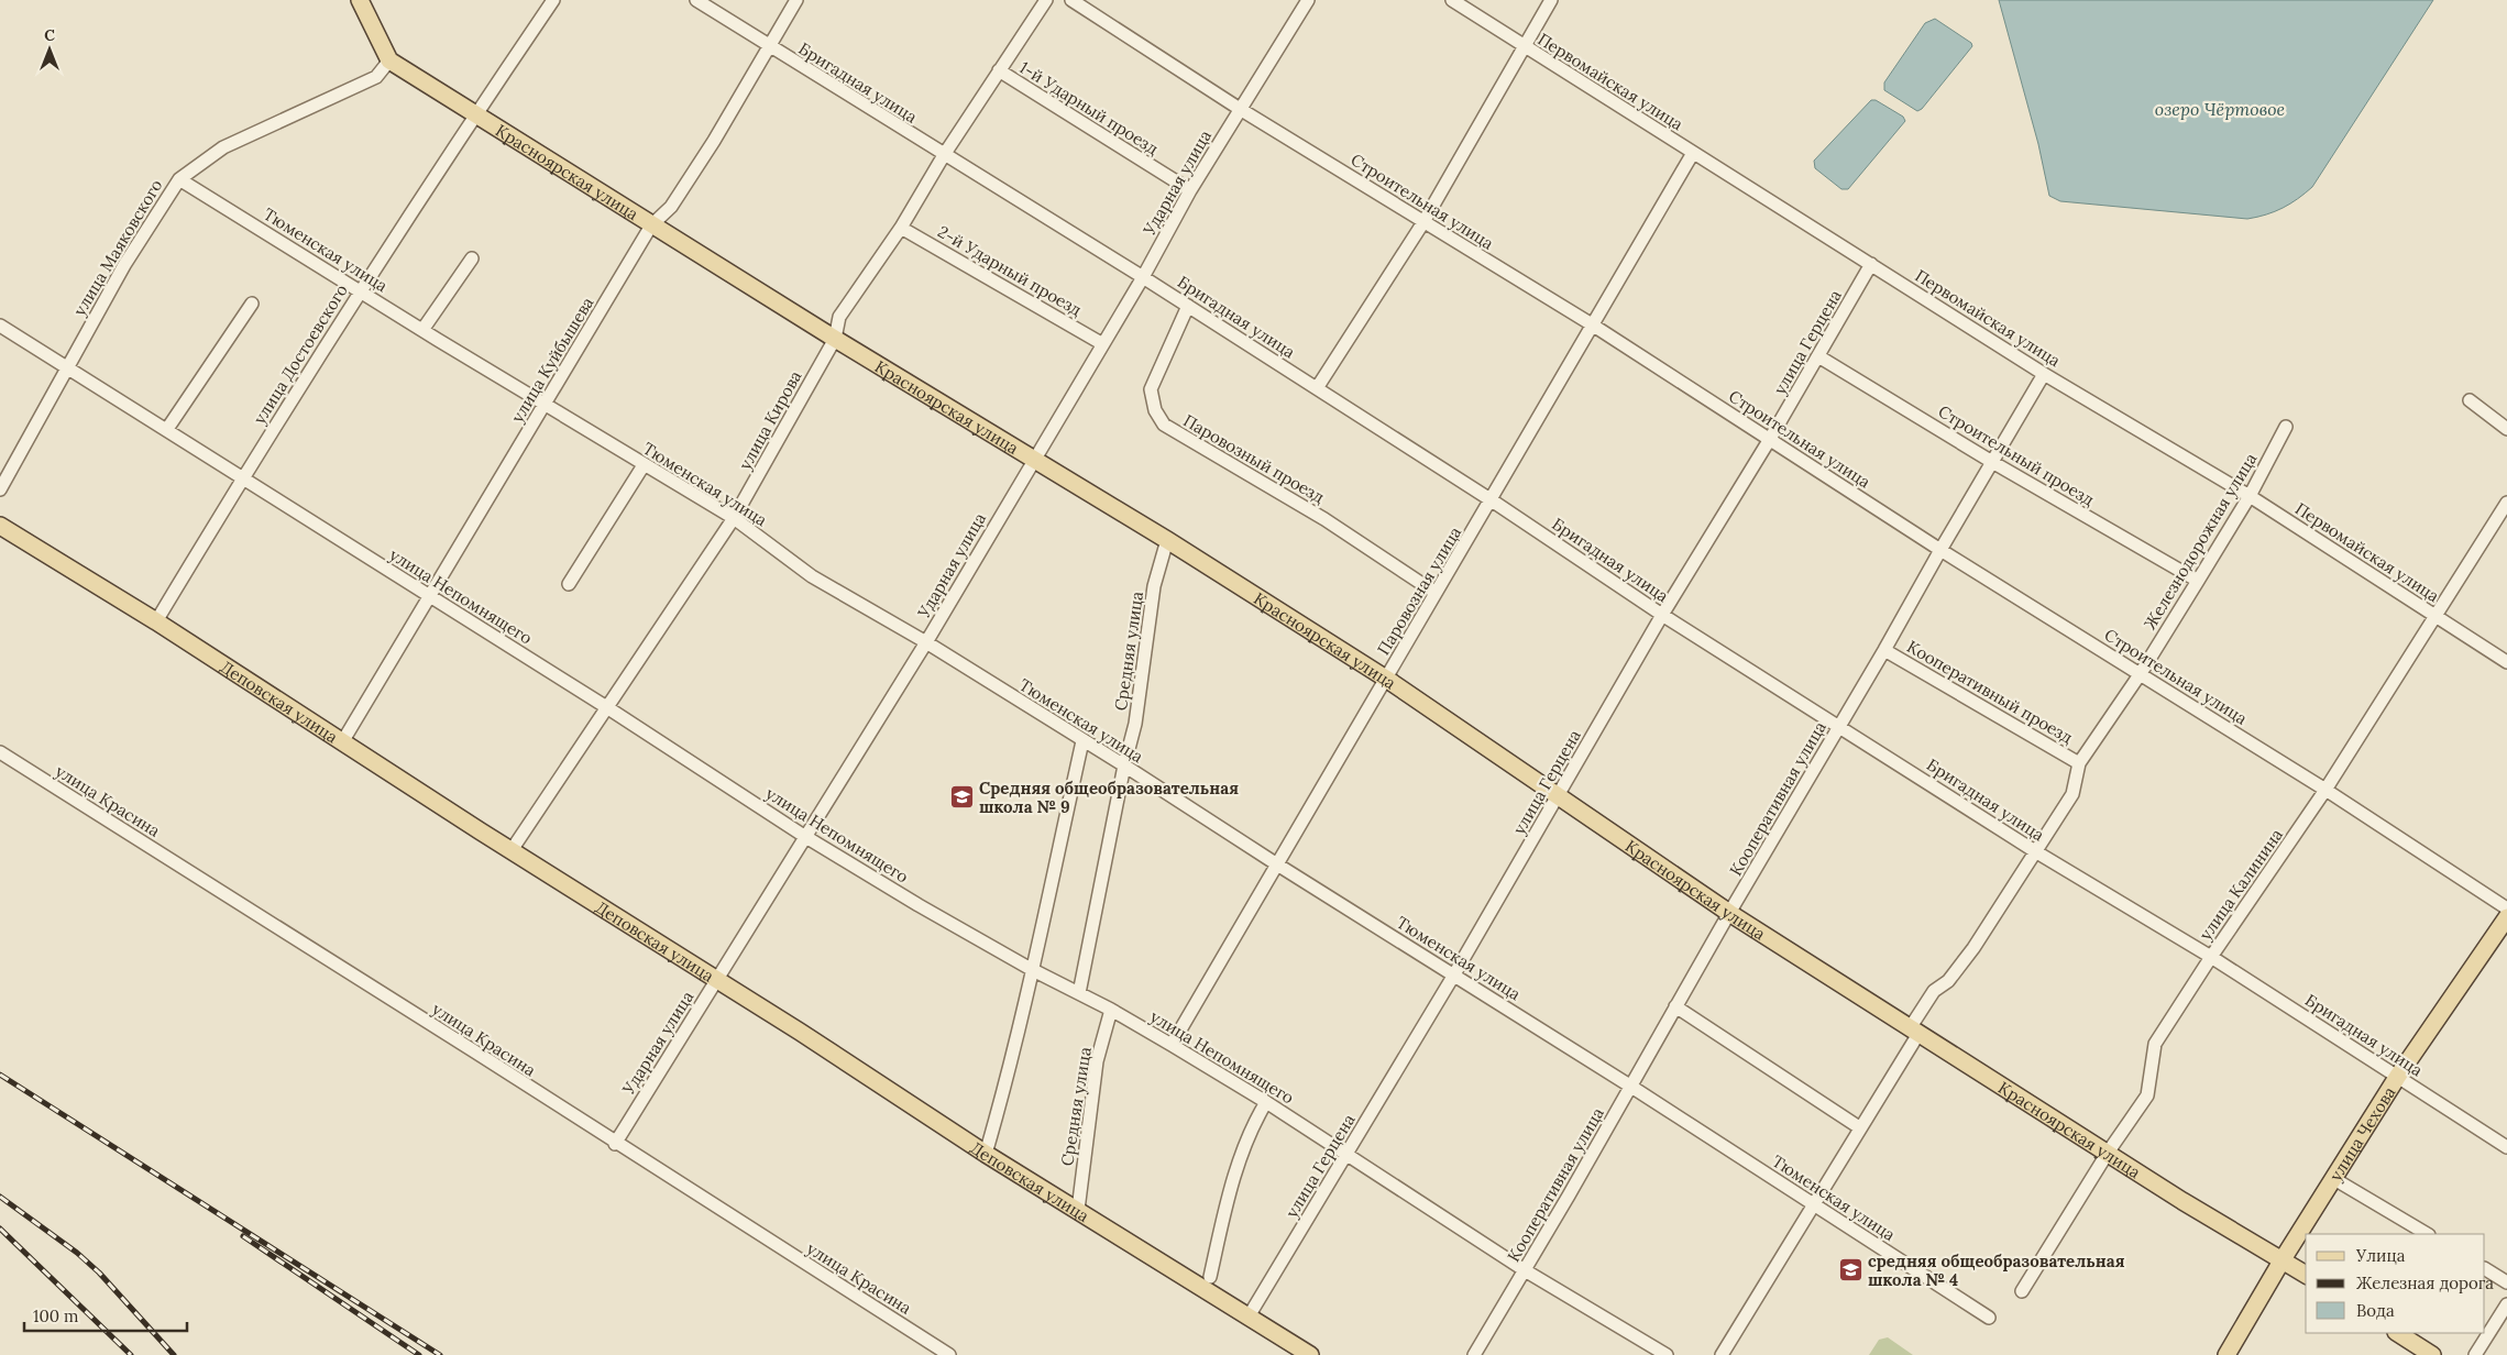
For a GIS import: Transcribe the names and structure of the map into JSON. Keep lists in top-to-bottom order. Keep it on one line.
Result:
{"streets":{"main road":["Красноярская улица","Деповская улица","улица Чехова"],"street":["Первомайская улица","Бригадная улица","1-й Ударный проезд","Ударная улица","Строительная улица","улица Маяковского","Тюменская улица","2-й Ударный проезд","улица Герцена","улица Достоевского","улица Куйбышева","улица Кирова","Строительный проезд","Паровозный проезд","Железнодорожная улица","Паровозная улица","улица Непомнящего","Средняя улица","Кооперативный проезд","Кооперативная улица","улица Красина","улица Калинина"]},"crossings":[["Первомайская улица","улица Герцена"],["Первомайская улица","Железнодорожная улица"],["Первомайская улица","Паровозная улица"],["Первомайская улица","Кооперативная улица"],["Первомайская улица","улица Калинина"],["Бригадная улица","Ударная улица"],["Бригадная улица","улица Герцена"],["Бригадная улица","улица Куйбышева"],["Бригадная улица","улица Кирова"],["Бригадная улица","Паровозный проезд"],["Бригадная улица","Железнодорожная улица"],["Бригадная улица","Паровозная улица"],["Бригадная улица","Кооперативная улица"],["Бригадная улица","улица Калинина"],["Бригадная улица","улица Чехова"],["1-й Ударный проезд","Ударная улица"],["1-й Ударный проезд","улица Кирова"],["Красноярская улица","Ударная улица"],["Красноярская улица","улица Маяковского"],["Красноярская улица","улица Герцена"],["Красноярская улица","улица Достоевского"],["Красноярская улица","улица Куйбышева"],["Красноярская улица","улица Кирова"],["Красноярская улица","Железнодорожная улица"],["Красноярская улица","Паровозная улица"],["Красноярская улица","Средняя улица"],["Красноярская улица","Кооперативная улица"],["Красноярская улица","улица Калинина"],["Красноярская улица","улица Чехова"],["Ударная улица","Строительная улица"],["Ударная улица","Тюменская улица"],["Ударная улица","2-й Ударный проезд"],["Ударная улица","улица Непомнящего"],["Ударная улица","Деповская улица"],["Ударная улица","улица Красина"],["Строительная улица","улица Герцена"],["Строительная улица","Железнодорожная улица"],["Строительная улица","Паровозная улица"],["Строительная улица","Кооперативная улица"],["Строительная улица","улица Калинина"],["улица Маяковского","Тюменская улица"],["улица Маяковского","улица Непомнящего"],["Тюменская улица","улица Герцена"],["Тюменская улица","улица Достоевского"],["Тюменская улица","улица Куйбышева"],["Тюменская улица","улица Кирова"],["Тюменская улица","Железнодорожная улица"],["Тюменская улица","Паровозная улица"],["Тюменская улица","Средняя улица"],["Тюменская улица","Кооперативная улица"],["2-й Ударный проезд","улица Кирова"],["улица Герцена","Строительный проезд"],["улица Герцена","улица Непомнящего"],["улица Герцена","Деповская улица"],["улица Достоевского","улица Непомнящего"],["улица Достоевского","Деповская улица"],["улица Куйбышева","улица Непомнящего"],["улица Куйбышева","Деповская улица"],["улица Кирова","улица Непомнящего"],["улица Кирова","Деповская улица"],["Строительный проезд","Железнодорожная улица"],["Строительный проезд","Кооперативная улица"],["Паровозный проезд","Паровозная улица"],["Железнодорожная улица","Кооперативный проезд"],["Паровозная улица","улица Непомнящего"],["улица Непомнящего","Средняя улица"],["улица Непомнящего","Кооперативная улица"],["Средняя улица","Деповская улица"],["Кооперативный проезд","Кооперативная улица"]],"water":["озеро Чёртовое"],"places":{"school or university":["Средняя общеобразовательная школа № 9","средняя общеобразовательная школа № 4"]},"legend":["Улица","Железная дорога","Вода"],"scale_bar":"100 m","north":"top"}
